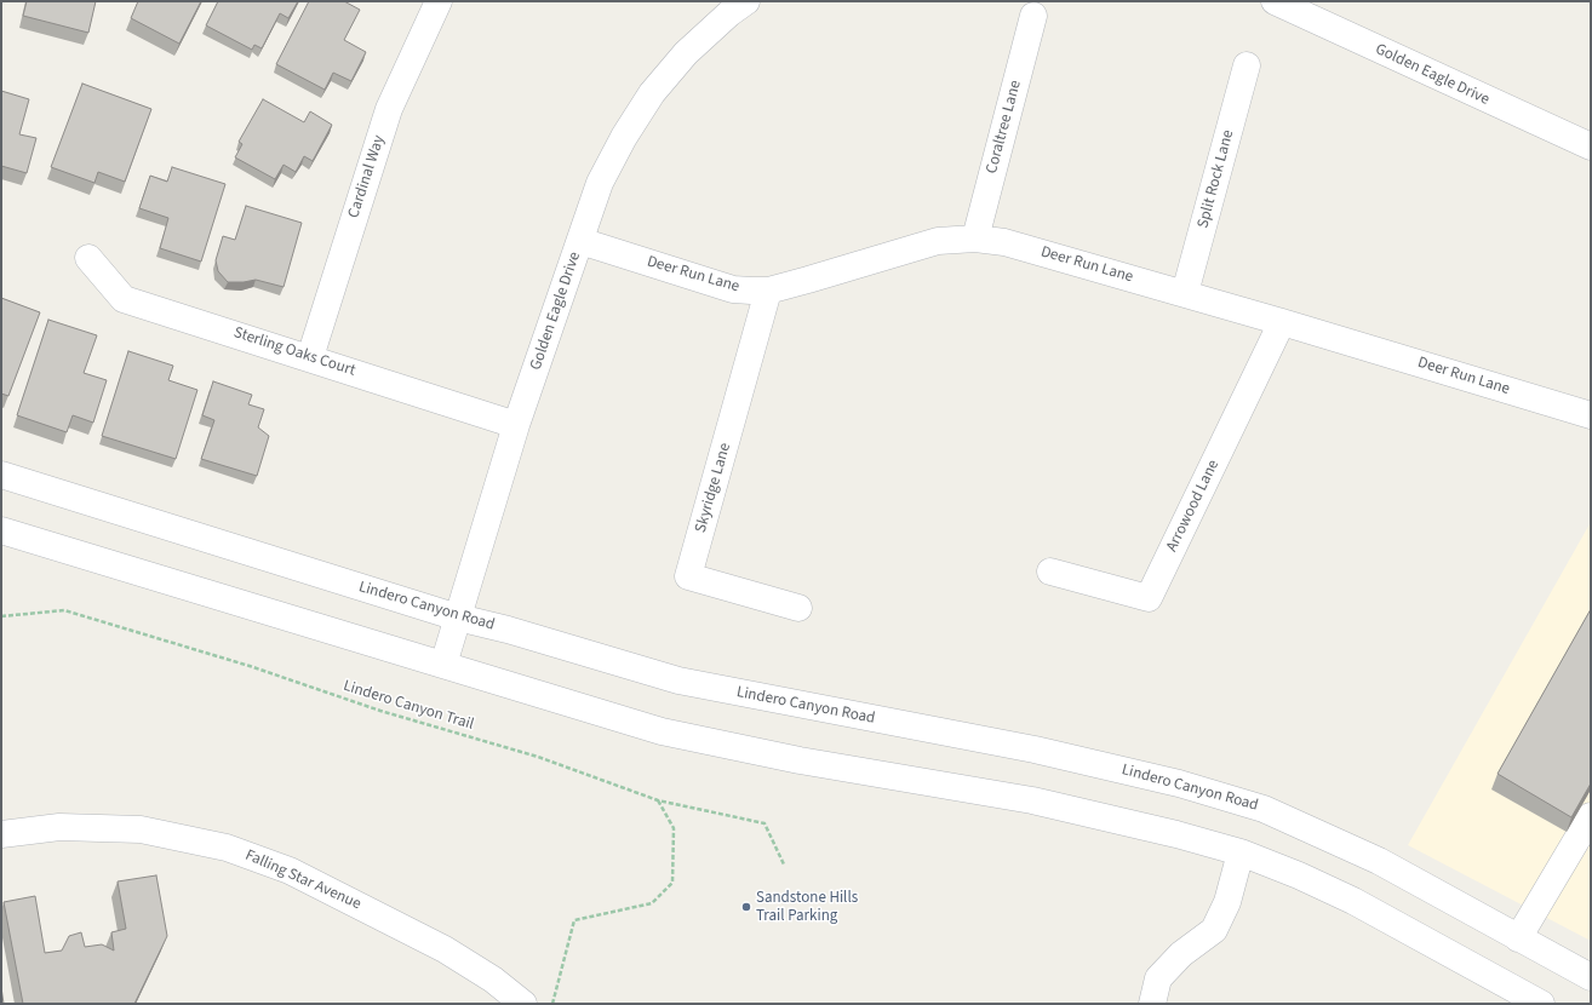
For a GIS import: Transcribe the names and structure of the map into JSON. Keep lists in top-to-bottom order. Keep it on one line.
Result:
{"streets":{"street":["Golden Eagle Drive","Coraltree Lane","Cardinal Way","Split Rock Lane","Deer Run Lane","Sterling Oaks Court","Skyridge Lane","Arrowood Lane","Lindero Canyon Road","Falling Star Avenue"],"path":["Lindero Canyon Trail"]},"crossings":[["Golden Eagle Drive","Deer Run Lane"],["Golden Eagle Drive","Sterling Oaks Court"],["Golden Eagle Drive","Lindero Canyon Road"],["Coraltree Lane","Deer Run Lane"],["Cardinal Way","Sterling Oaks Court"],["Split Rock Lane","Deer Run Lane"],["Deer Run Lane","Skyridge Lane"],["Deer Run Lane","Arrowood Lane"]],"places":["Sandstone Hills Trail Parking"]}
